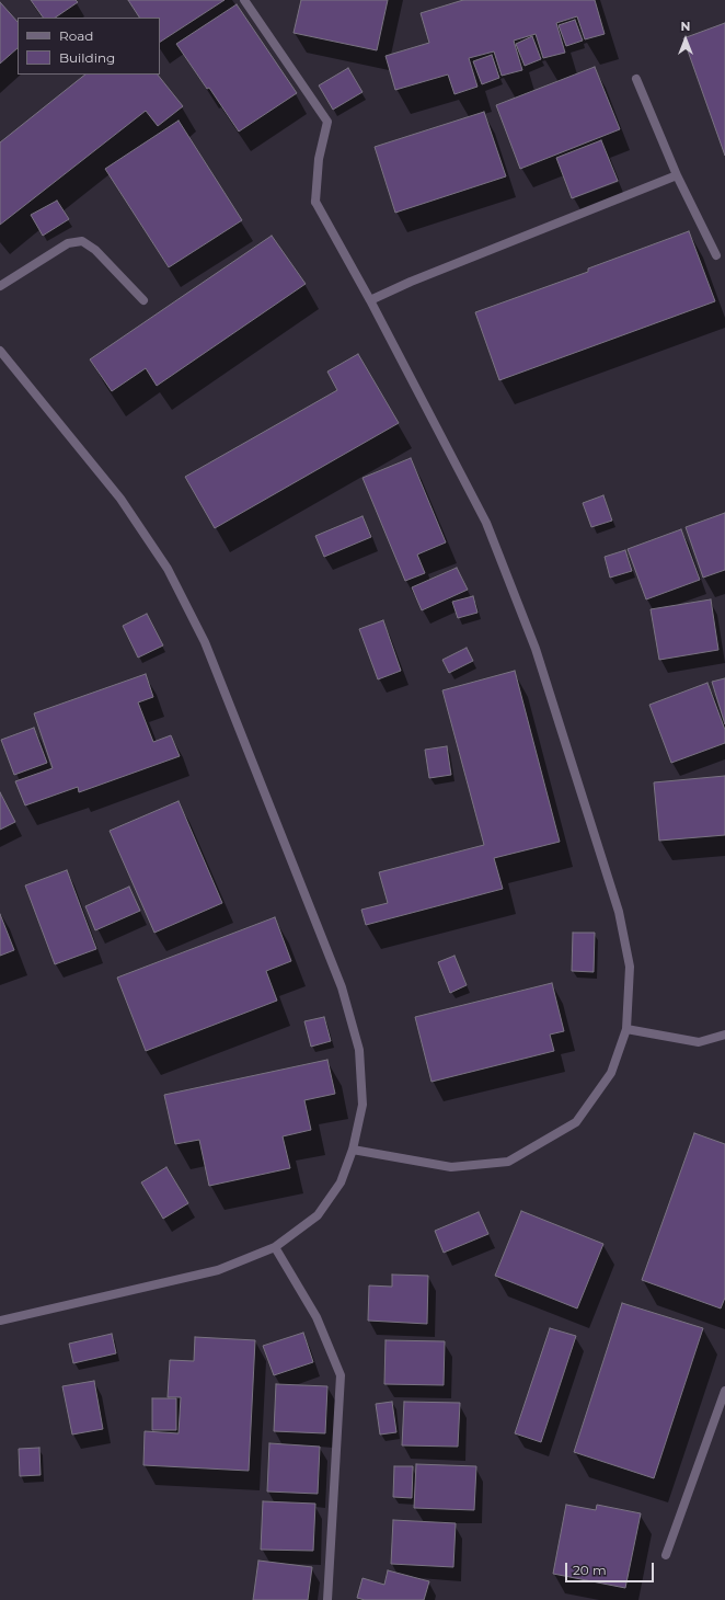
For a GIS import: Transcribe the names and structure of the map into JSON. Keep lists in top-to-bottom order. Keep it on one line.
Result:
{"legend":["Road","Building"],"scale_bar":"20 m","north":"top"}
